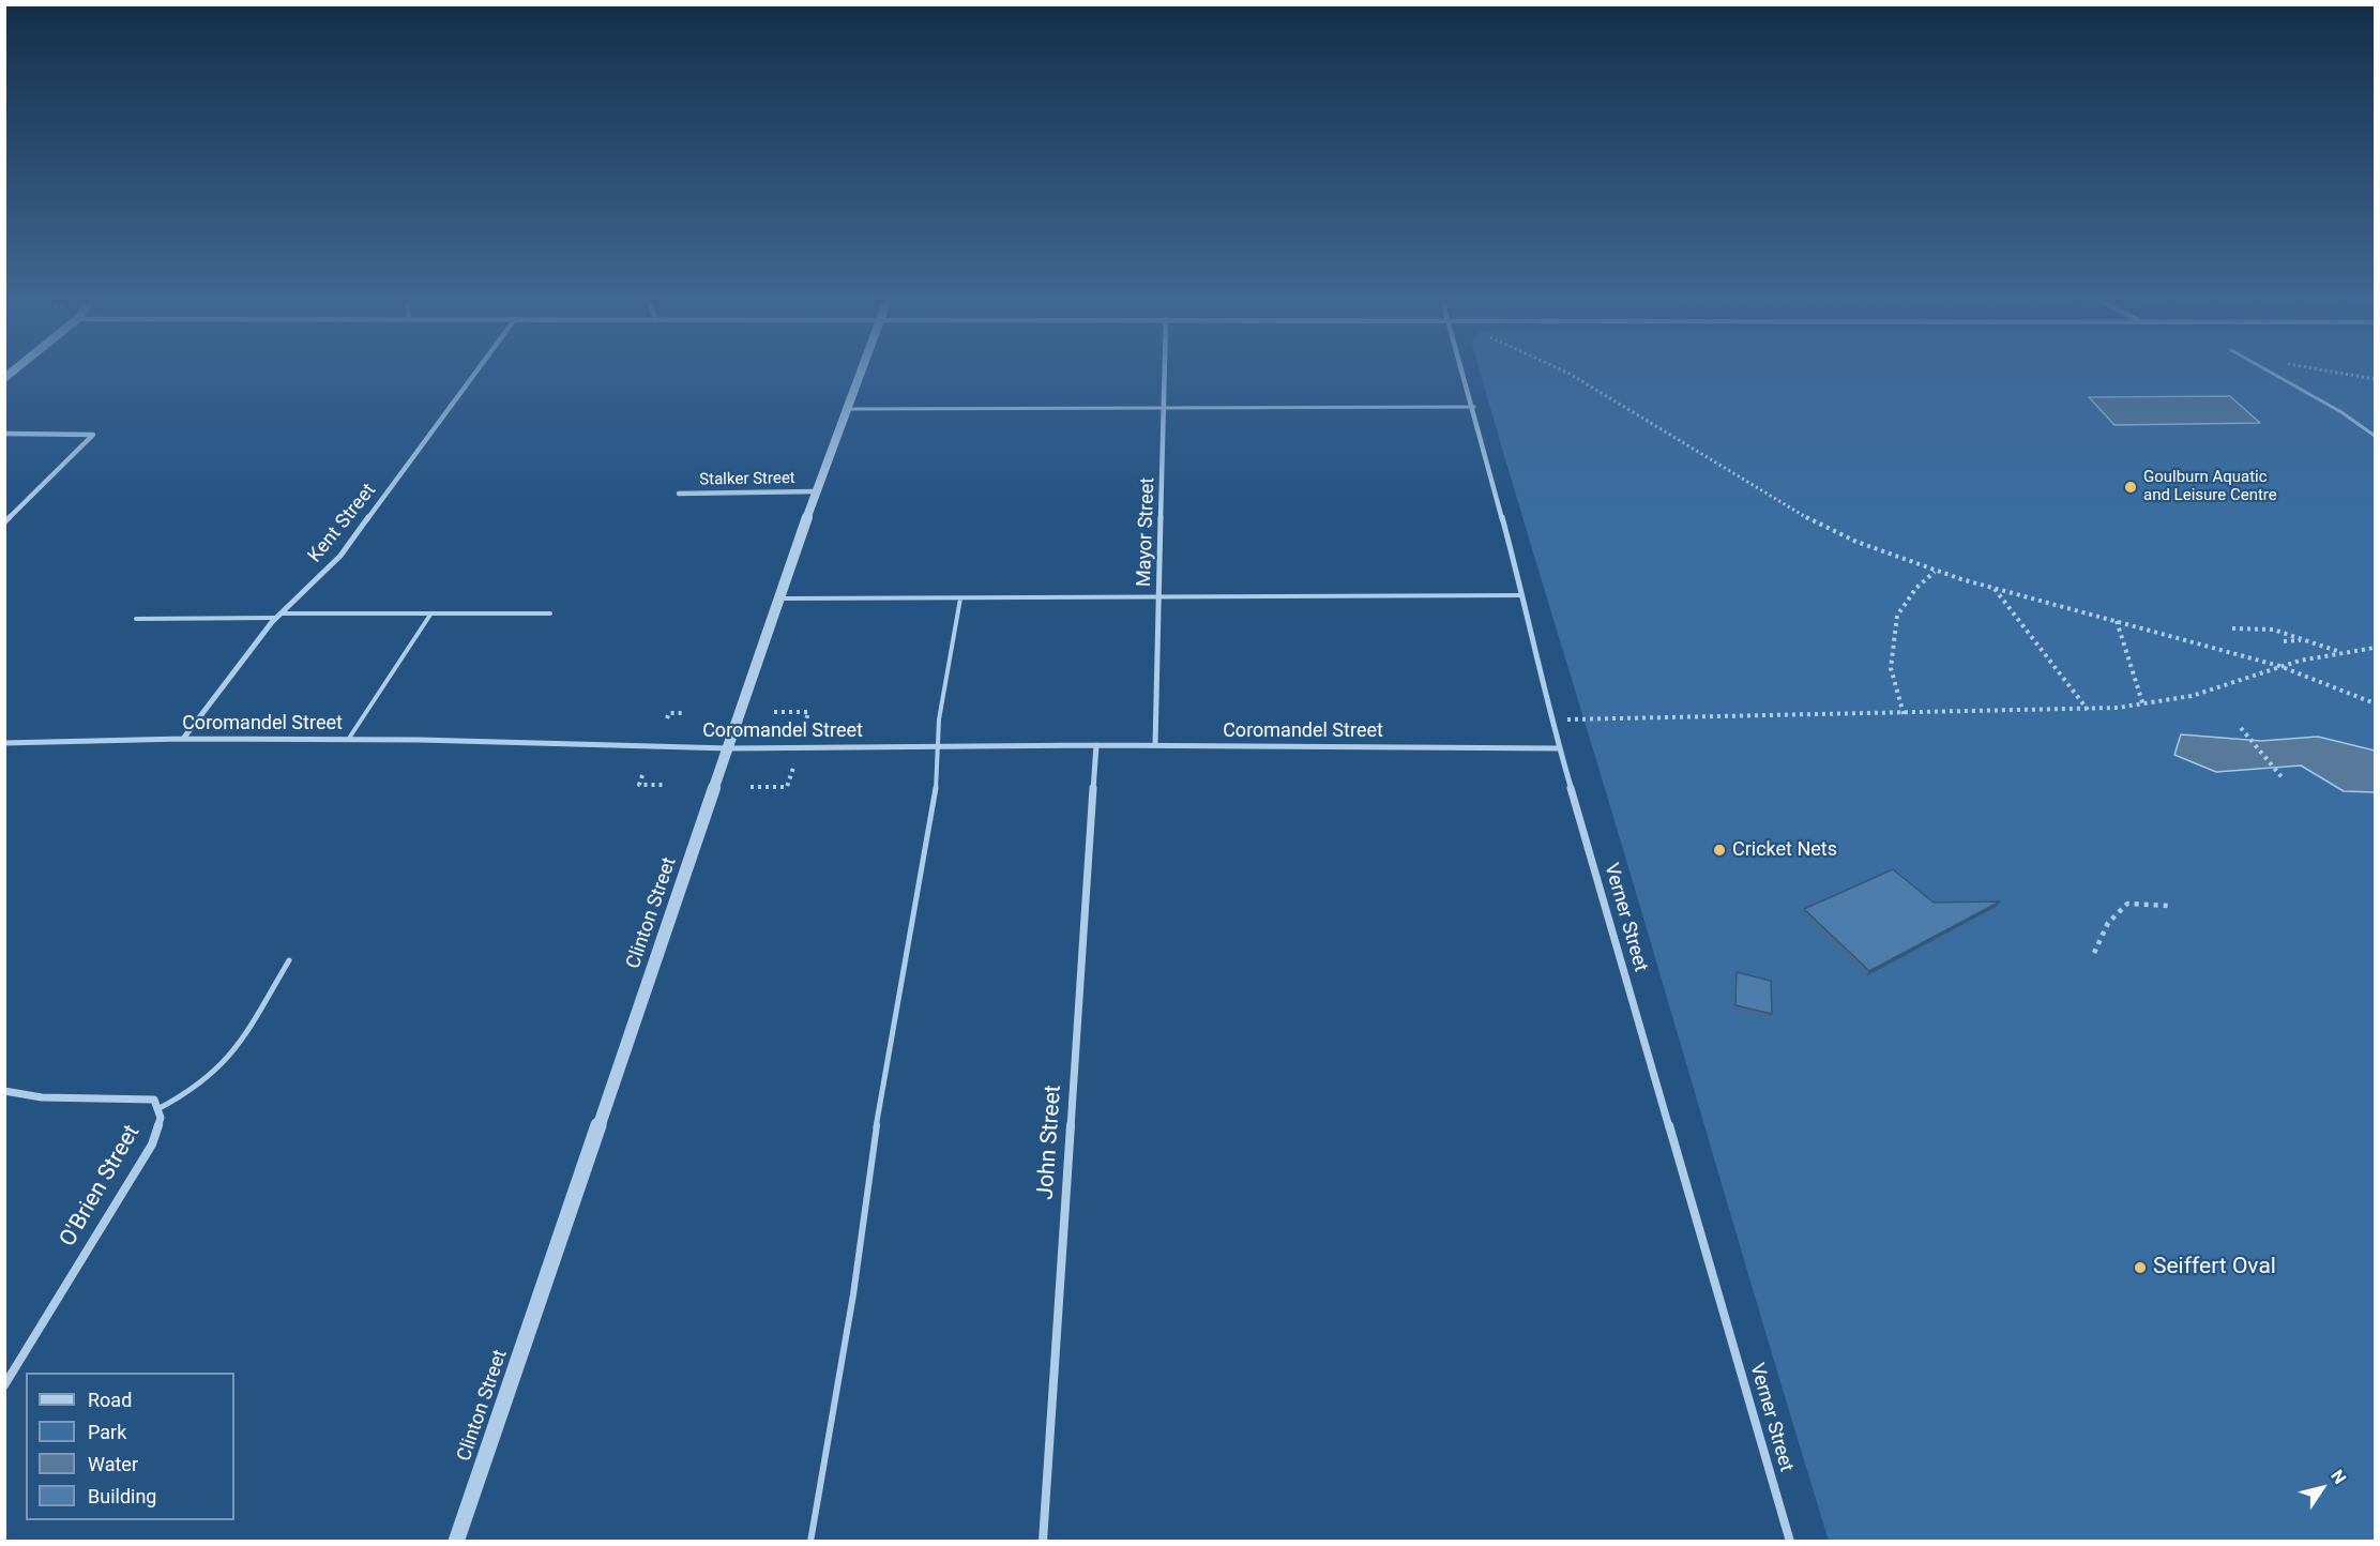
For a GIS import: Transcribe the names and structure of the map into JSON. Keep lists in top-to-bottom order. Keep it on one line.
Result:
{"streets":{"street":["Stalker Street","Kent Street","Mayor Street","Coromandel Street","Clinton Street","Verner Street","John Street","O'Brien Street"]},"crossings":[["Stalker Street","Clinton Street"],["Kent Street","Coromandel Street"],["Mayor Street","Coromandel Street"],["Coromandel Street","Clinton Street"],["Coromandel Street","Verner Street"],["Coromandel Street","John Street"]],"places":["Goulburn Aquatic and Leisure Centre","Cricket Nets","Seiffert Oval"],"legend":["Road","Park","Water","Building"],"north":"top right"}
